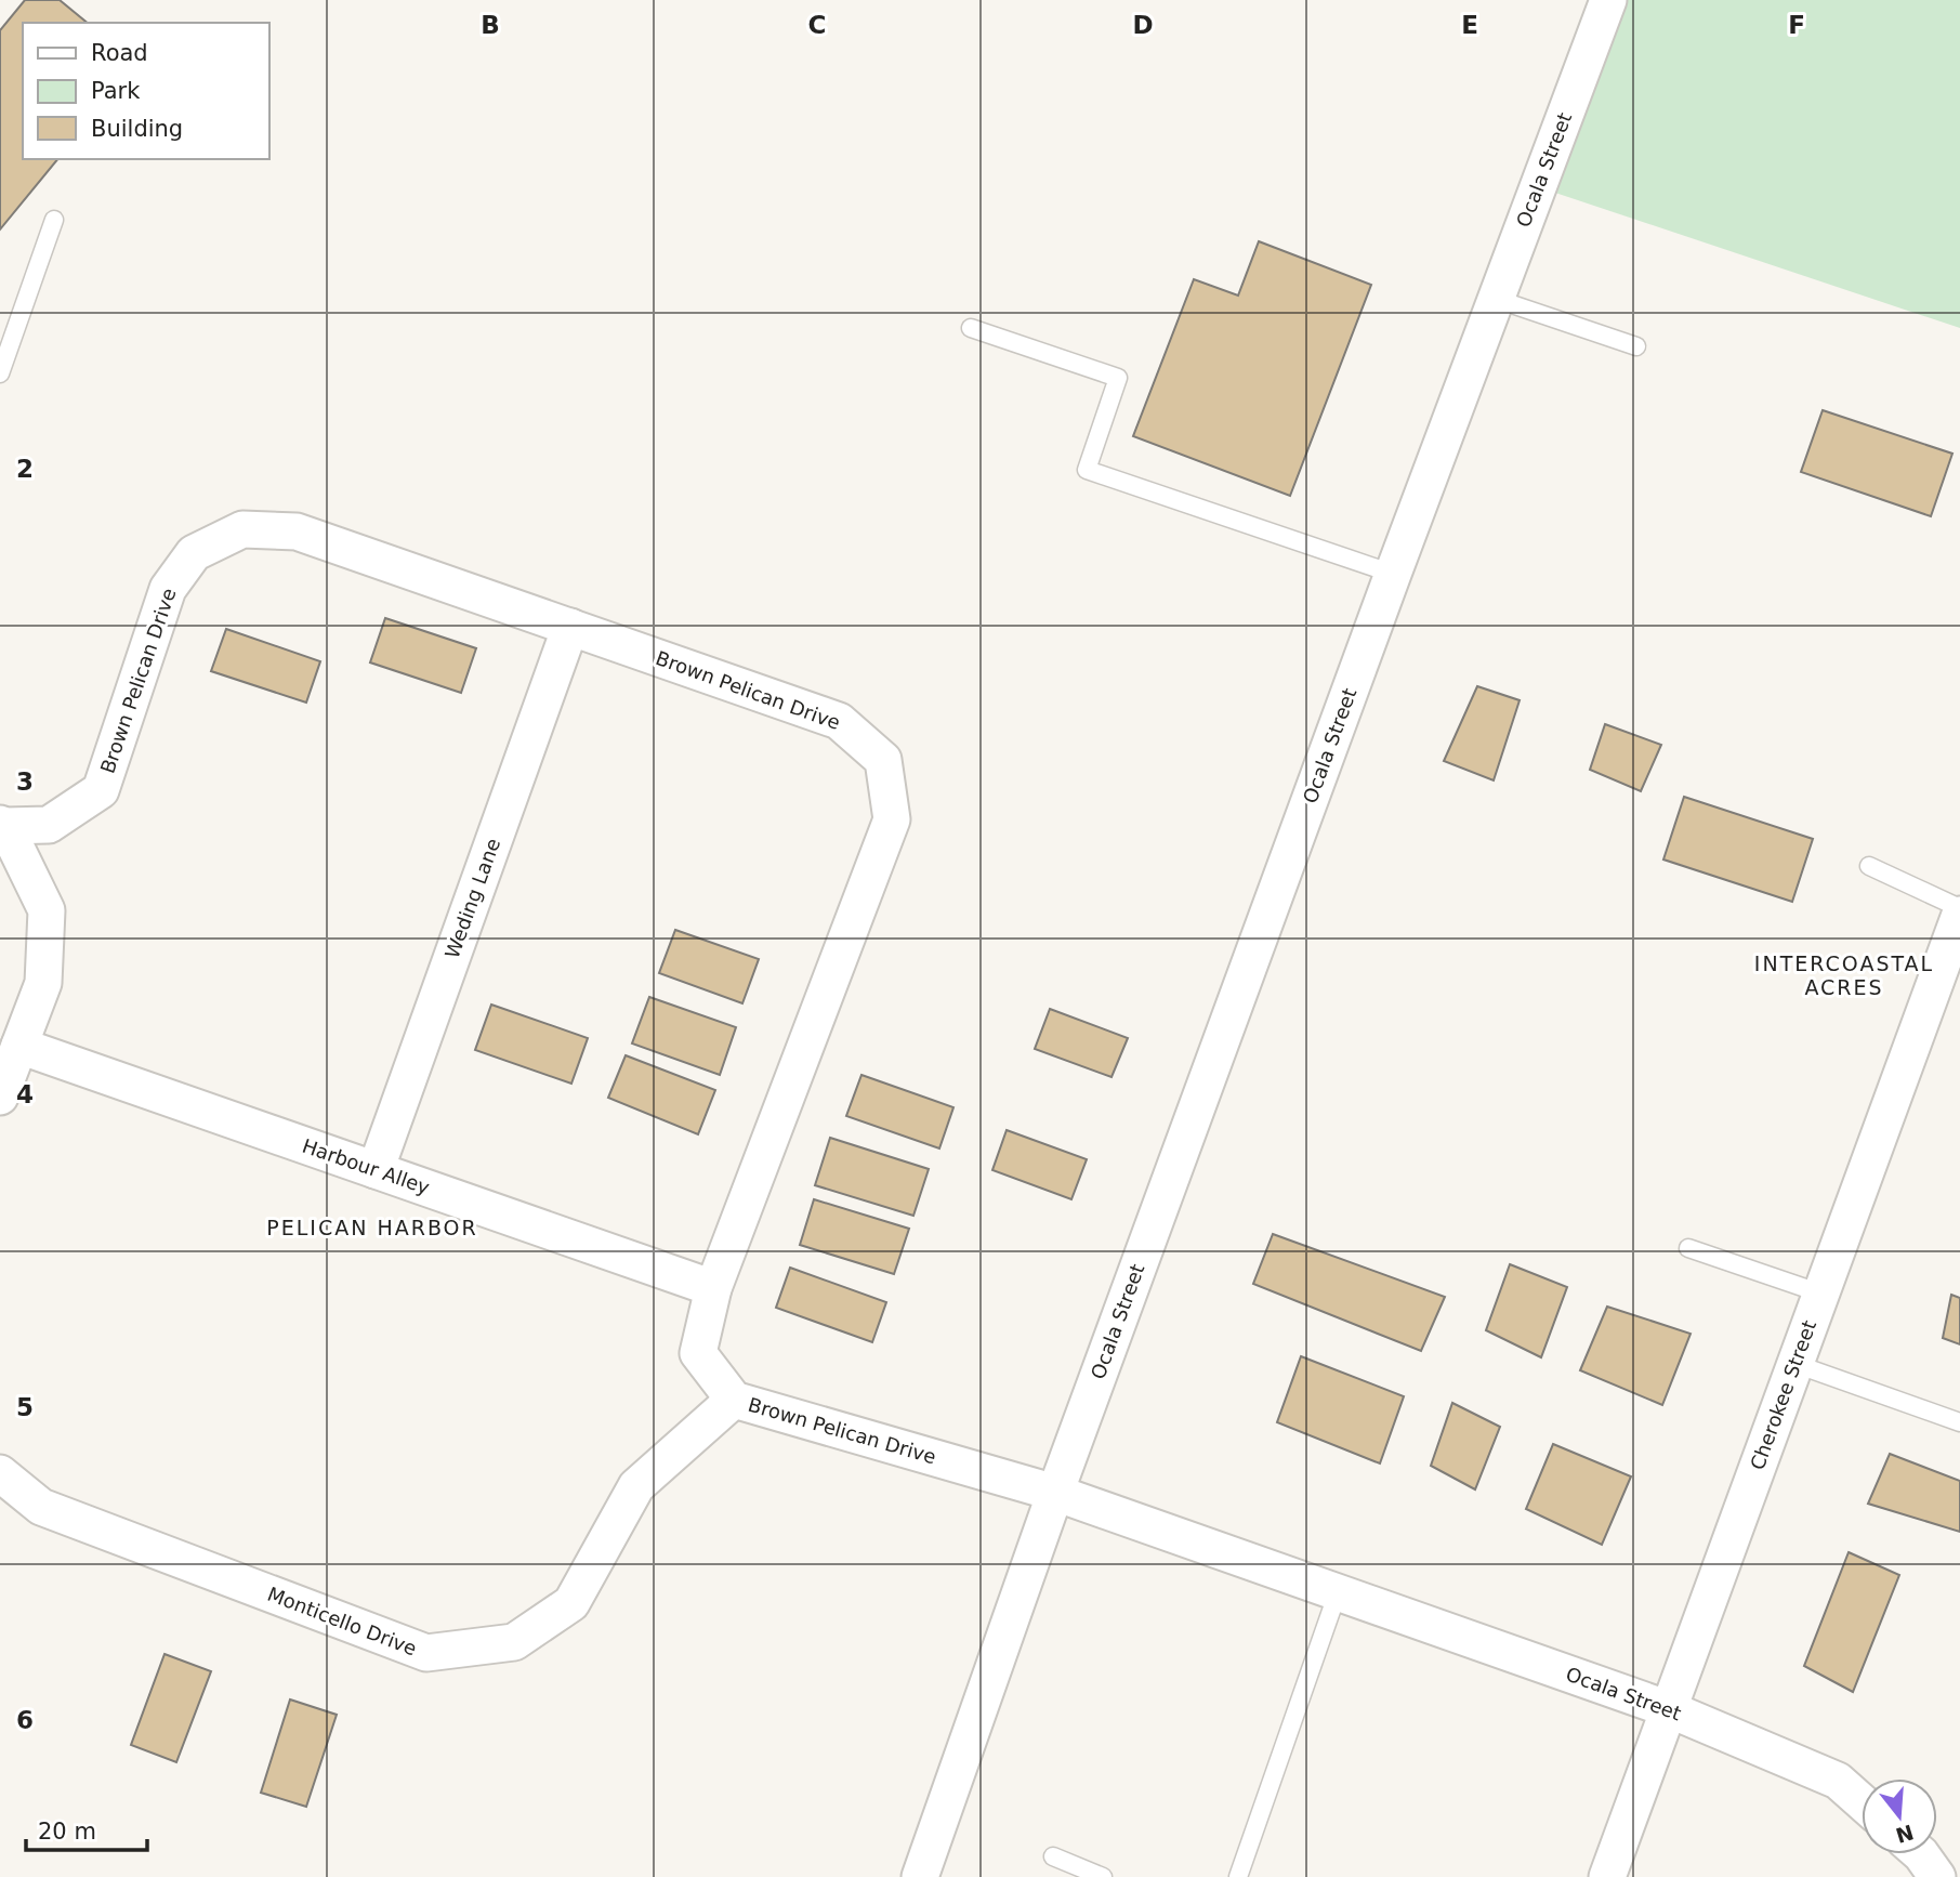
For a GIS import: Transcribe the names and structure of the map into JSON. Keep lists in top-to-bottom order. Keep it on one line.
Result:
{"streets":{"street":["Ocala Street","Brown Pelican Drive","Weding Lane","Harbour Alley","Cherokee Street","Monticello Drive"]},"crossings":[["Ocala Street","Brown Pelican Drive"],["Ocala Street","Cherokee Street"],["Brown Pelican Drive","Weding Lane"],["Brown Pelican Drive","Harbour Alley"],["Brown Pelican Drive","Monticello Drive"],["Weding Lane","Harbour Alley"]],"districts":["INTERCOASTAL ACRES","PELICAN HARBOR"],"legend":["Road","Park","Building"],"scale_bar":"20 m","north":"bottom","grid":{"columns":["B","C","D","E","F"],"rows":["2","3","4","5","6"]}}
